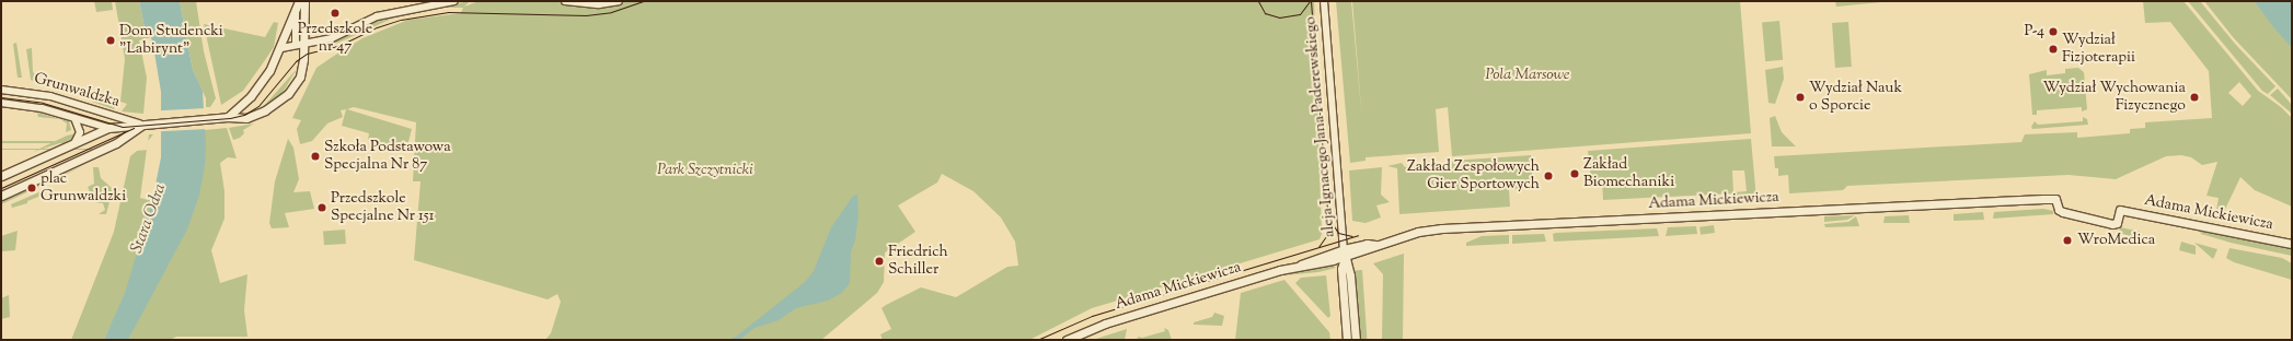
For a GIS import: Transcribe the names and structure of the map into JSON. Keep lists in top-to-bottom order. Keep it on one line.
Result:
{"streets":{"main road":["Grunwaldzka","Adama Mickiewicza"],"street":["aleja Ignacego Jana Paderewskiego"]},"crossings":[["aleja Ignacego Jana Paderewskiego","Adama Mickiewicza"]],"water":["Stara Odra"],"parks":["Pola Marsowe","Park Szczytnicki"],"places":["Przedszkole nr 47","P-4","Dom Studencki \"Labirynt\"","Wydział Fizjoterapii","Wydział Nauk o Sporcie","Wydział Wychowania Fizycznego","Szkoła Podstawowa Specjalna Nr 87","Zakład Biomechaniki","Zakład Zespołowych Gier Sportowych","plac Grunwaldzki","Przedszkole Specjalne Nr 151","WroMedica","Friedrich Schiller"]}
